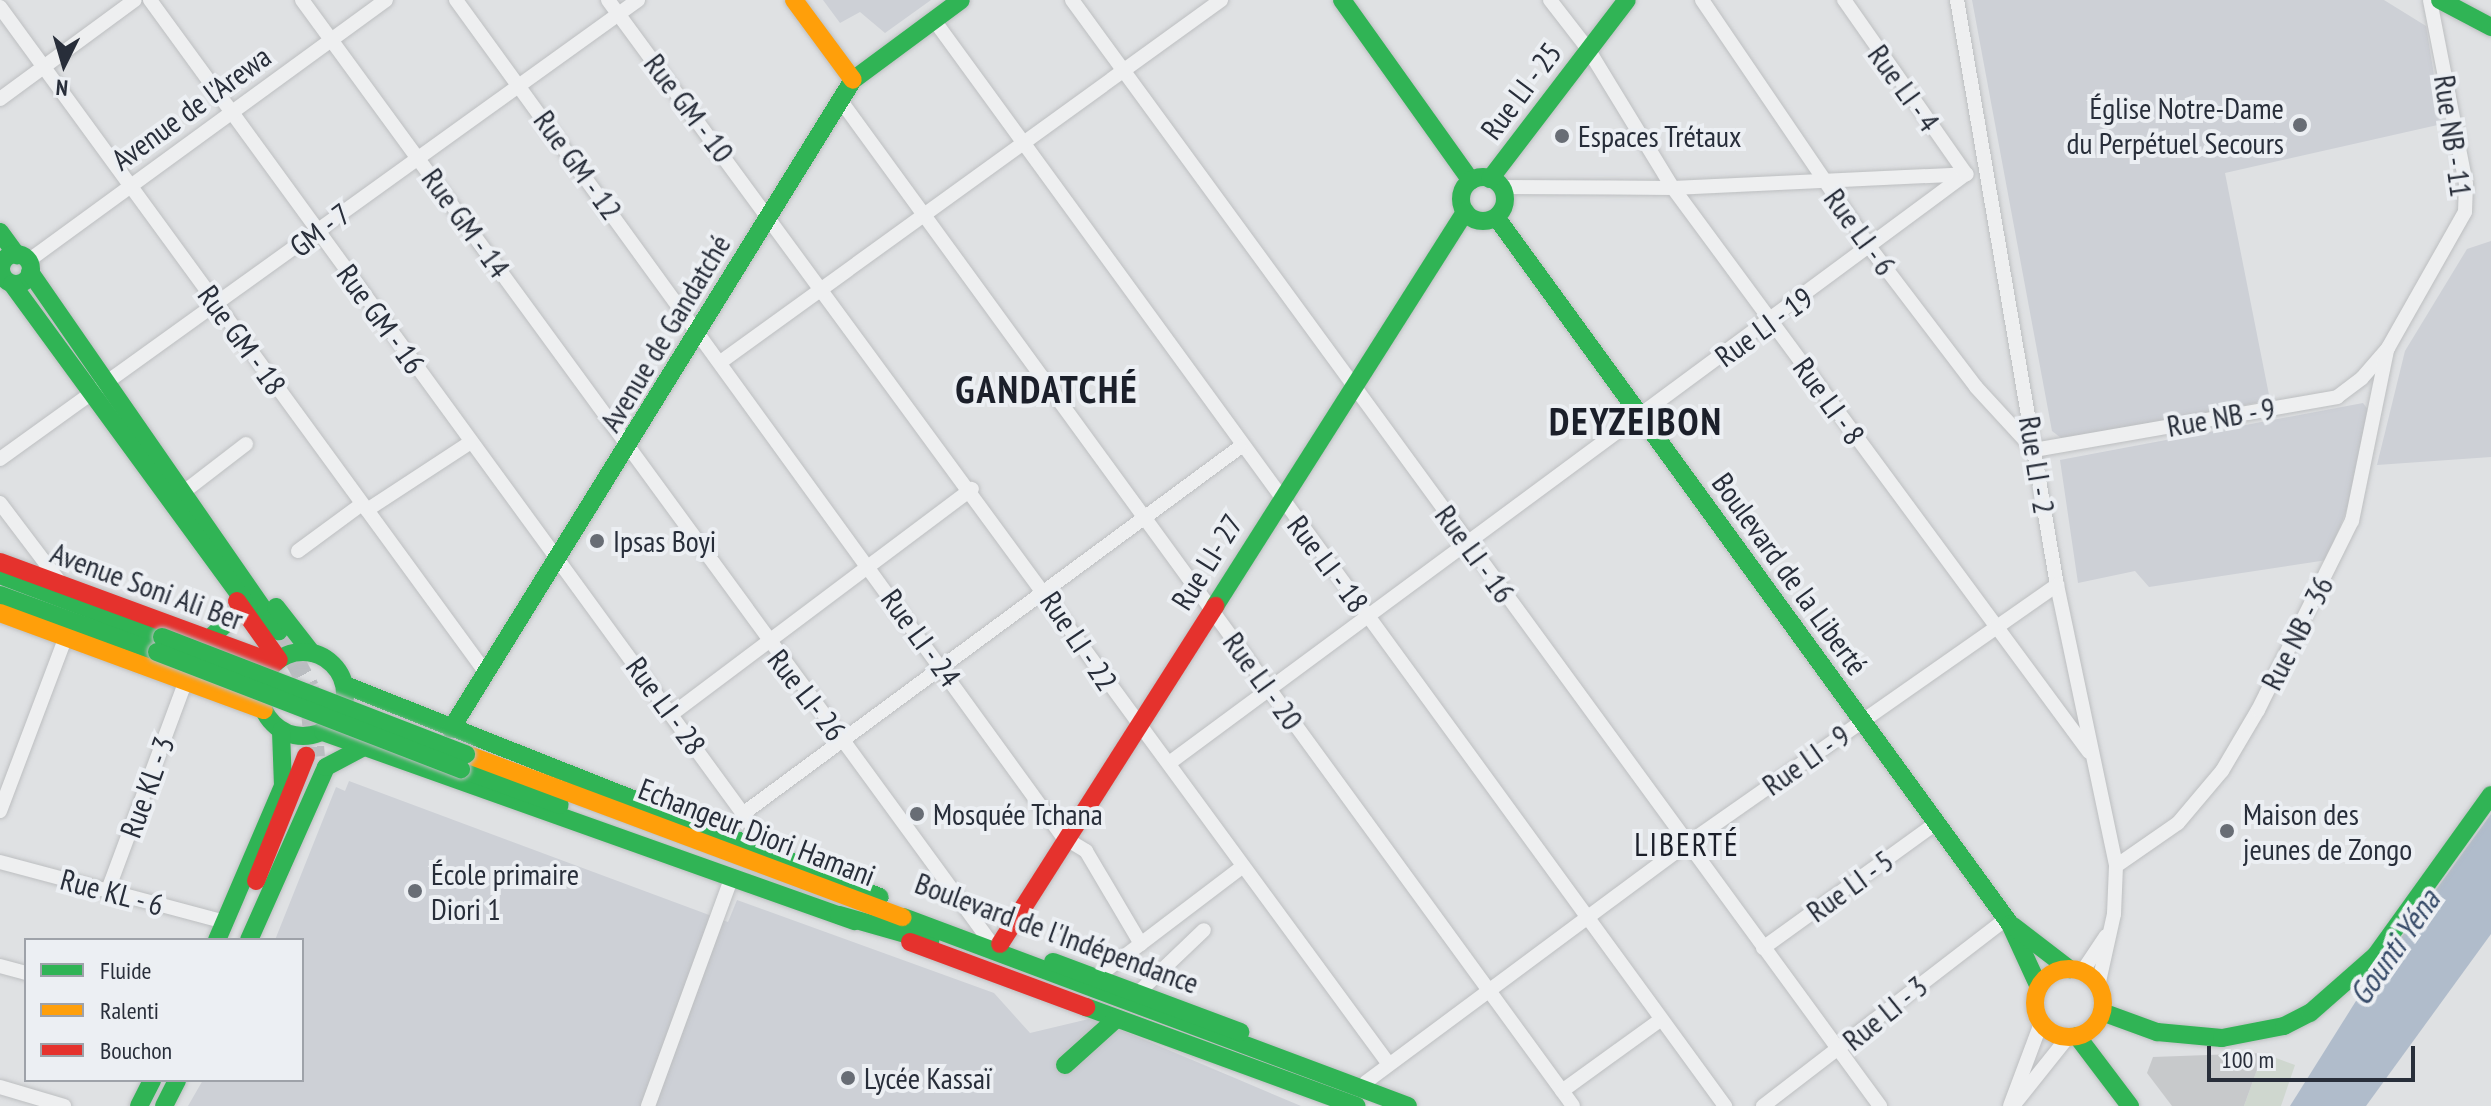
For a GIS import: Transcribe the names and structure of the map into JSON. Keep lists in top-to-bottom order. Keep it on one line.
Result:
{"streets":{"main road":["Rue LI - 25","Avenue de Gandatché","Rue LI- 27","Boulevard de la Liberté","Avenue Soni Ali Ber","Echangeur Diori Hamani","Boulevard de l'Indépendance"],"street":["Rue LI - 4","Avenue de l'Arewa","Rue GM - 10","Rue NB - 11","Rue GM - 12","Rue GM - 14","GM - 7","Rue LI - 6","Rue GM - 16","Rue LI - 19","Rue GM - 18","Rue LI - 8","Rue NB - 9","Rue LI - 2","Rue LI - 16","Rue LI - 18","Rue NB - 36","Rue LI - 24","Rue LI - 22","Rue LI - 20","Rue LI- 26","Rue LI - 28","Rue LI - 9","Rue KL - 3","Rue LI - 5","Rue KL - 6","Rue LI - 3"]},"crossings":[["Rue LI - 4","Rue LI - 19"],["Rue LI - 25","Rue LI - 8"],["Rue LI - 25","Rue LI- 27"],["Rue LI - 25","Boulevard de la Liberté"],["Avenue de l'Arewa","Rue GM - 14"],["Avenue de l'Arewa","Rue GM - 16"],["Avenue de l'Arewa","Rue GM - 18"],["Rue GM - 10","GM - 7"],["Rue GM - 10","Avenue de Gandatché"],["Rue GM - 10","Rue LI - 22"],["Rue NB - 11","Rue NB - 9"],["Rue NB - 11","Rue NB - 36"],["Rue GM - 12","GM - 7"],["Rue GM - 12","Avenue de Gandatché"],["Rue GM - 12","Rue LI - 24"],["Rue GM - 14","GM - 7"],["Rue GM - 14","Avenue de Gandatché"],["Rue GM - 14","Rue LI- 26"],["GM - 7","Rue GM - 16"],["GM - 7","Rue GM - 18"],["Rue LI - 6","Rue LI - 19"],["Rue LI - 6","Rue NB - 9"],["Rue LI - 6","Rue LI - 2"],["Rue GM - 16","Avenue de Gandatché"],["Rue GM - 16","Rue LI - 28"],["Rue LI - 19","Rue LI - 8"],["Rue LI - 19","Rue LI - 16"],["Rue LI - 19","Rue LI - 18"],["Rue LI - 19","Boulevard de la Liberté"],["Rue LI - 19","Rue LI - 22"],["Rue LI - 19","Rue LI - 20"],["Avenue de Gandatché","Rue GM - 18"],["Avenue de Gandatché","Rue LI - 18"],["Avenue de Gandatché","Rue LI - 24"],["Avenue de Gandatché","Rue LI - 22"],["Avenue de Gandatché","Rue LI - 20"],["Avenue de Gandatché","Rue LI- 26"],["Avenue de Gandatché","Rue LI - 28"],["Avenue de Gandatché","Boulevard de l'Indépendance"],["Rue LI - 8","Rue LI - 2"],["Rue LI - 8","Rue LI - 9"],["Rue NB - 9","Rue LI - 2"],["Rue NB - 9","Rue NB - 36"],["Rue LI - 2","Rue NB - 36"],["Rue LI - 2","Rue LI - 9"],["Rue LI - 16","Rue LI- 27"],["Rue LI - 16","Rue LI - 9"],["Rue LI - 16","Rue LI - 5"],["Rue LI - 16","Rue LI - 3"],["Rue LI- 27","Rue LI - 18"],["Rue LI- 27","Boulevard de la Liberté"],["Rue LI- 27","Rue LI - 24"],["Rue LI- 27","Rue LI - 22"],["Rue LI- 27","Rue LI - 20"],["Rue LI- 27","Rue LI- 26"],["Rue LI- 27","Boulevard de l'Indépendance"],["Rue LI - 18","Rue LI - 9"],["Boulevard de la Liberté","Rue LI - 9"],["Boulevard de la Liberté","Rue LI - 5"],["Boulevard de la Liberté","Rue LI - 3"],["Avenue Soni Ali Ber","Echangeur Diori Hamani"],["Avenue Soni Ali Ber","Boulevard de l'Indépendance"],["Rue LI - 22","Rue LI - 9"],["Rue LI - 20","Rue LI - 9"],["Rue LI- 26","Boulevard de l'Indépendance"],["Rue LI - 28","Boulevard de l'Indépendance"],["Rue LI - 9","Boulevard de l'Indépendance"],["Rue KL - 3","Rue KL - 6"],["Echangeur Diori Hamani","Boulevard de l'Indépendance"]],"districts":["GANDATCHÉ","DEYZEIBON","LIBERTÉ"],"water":["Gounti Yéna"],"places":["Église Notre-Dame du Perpétuel Secours","Espaces Trétaux","Ipsas Boyi","Mosquée Tchana","Maison des jeunes de Zongo","École primaire Diori 1","Lycée Kassaï"],"legend":["Fluide","Ralenti","Bouchon"],"scale_bar":"100 m","north":"bottom"}
